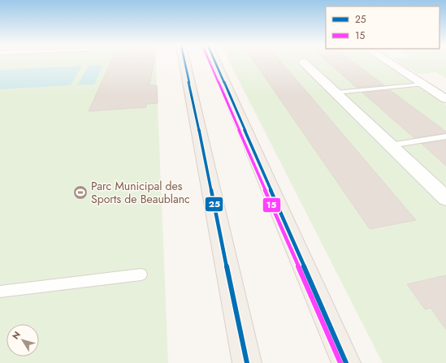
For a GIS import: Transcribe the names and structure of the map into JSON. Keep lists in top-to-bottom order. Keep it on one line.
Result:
{"places":{"sports":["Parc Municipal des Sports de Beaublanc"]},"lines":["transit line 25","transit line 15"],"legend":["25","15"],"north":"top left"}
